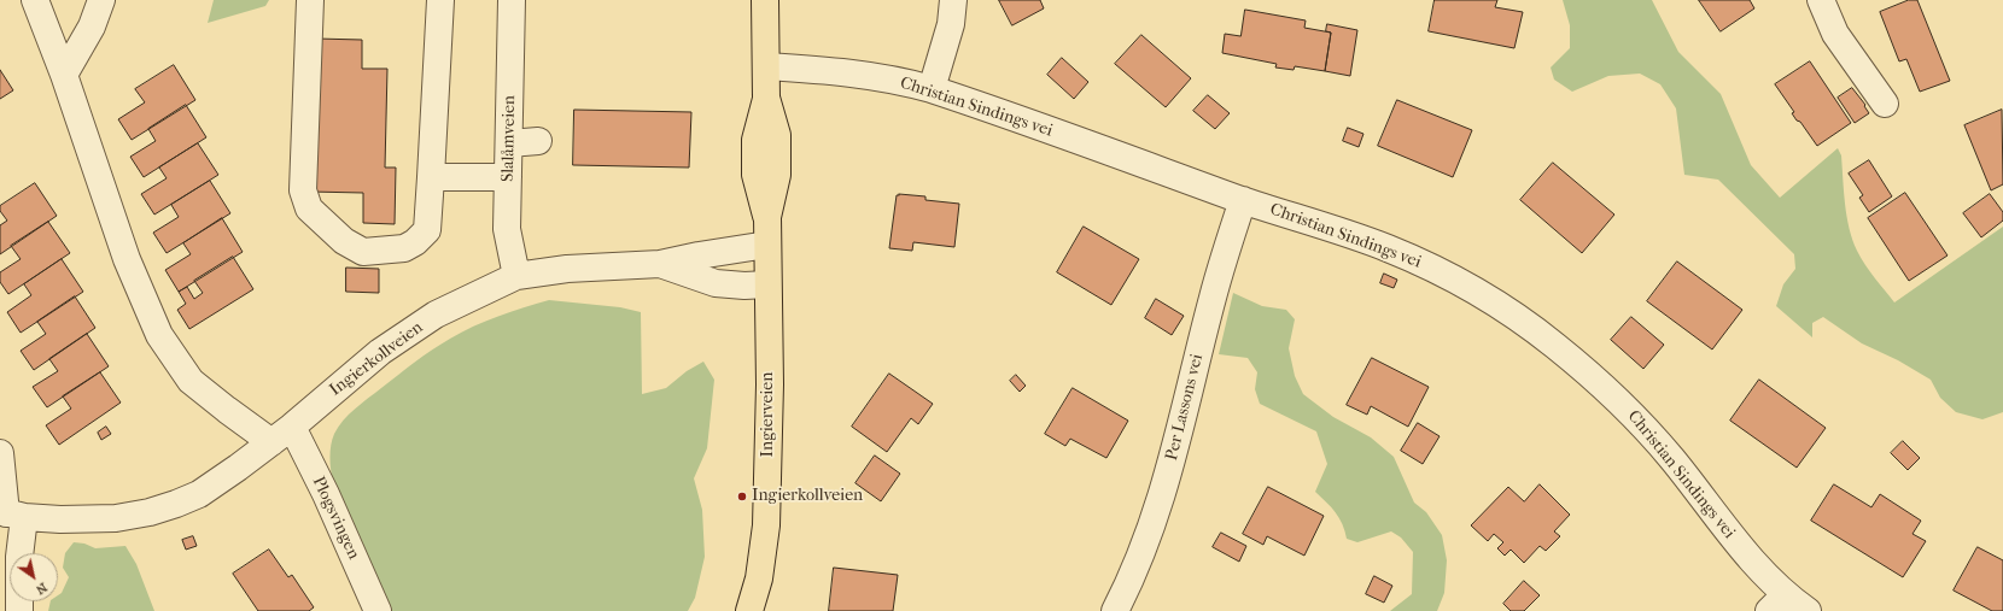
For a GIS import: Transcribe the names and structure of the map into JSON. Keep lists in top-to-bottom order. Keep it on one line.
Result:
{"streets":{"main road":["Ingierveien"],"street":["Christian Sindings vei","Slalåmveien","Ingierkollveien","Per Lassons vei","Plogsvingen"]},"crossings":[["Christian Sindings vei","Per Lassons vei"],["Christian Sindings vei","Ingierveien"],["Slalåmveien","Ingierkollveien"],["Ingierkollveien","Ingierveien"],["Ingierkollveien","Plogsvingen"]],"places":["Ingierkollveien"],"north":"bottom right"}
